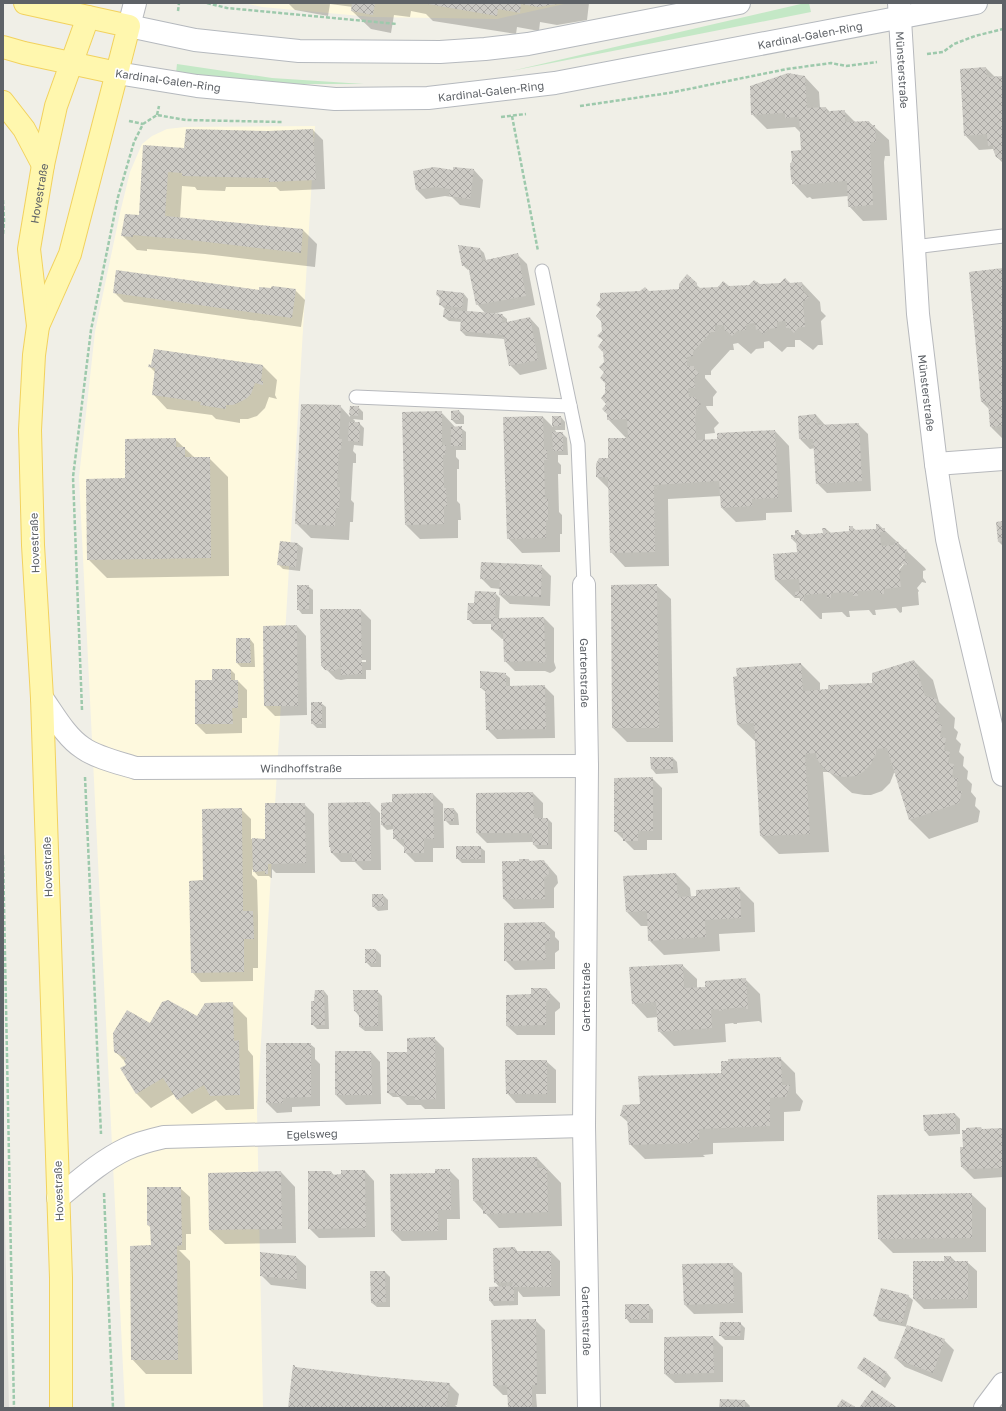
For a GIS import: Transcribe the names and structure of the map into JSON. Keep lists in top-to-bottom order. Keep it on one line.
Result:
{"streets":{"main road":["Kardinal-Galen-Ring","Hovestraße"],"street":["Münsterstraße","Gartenstraße","Windhoffstraße","Egelsweg"]},"crossings":[["Kardinal-Galen-Ring","Münsterstraße"],["Kardinal-Galen-Ring","Hovestraße"],["Hovestraße","Windhoffstraße"],["Hovestraße","Egelsweg"],["Gartenstraße","Windhoffstraße"],["Gartenstraße","Egelsweg"]]}
